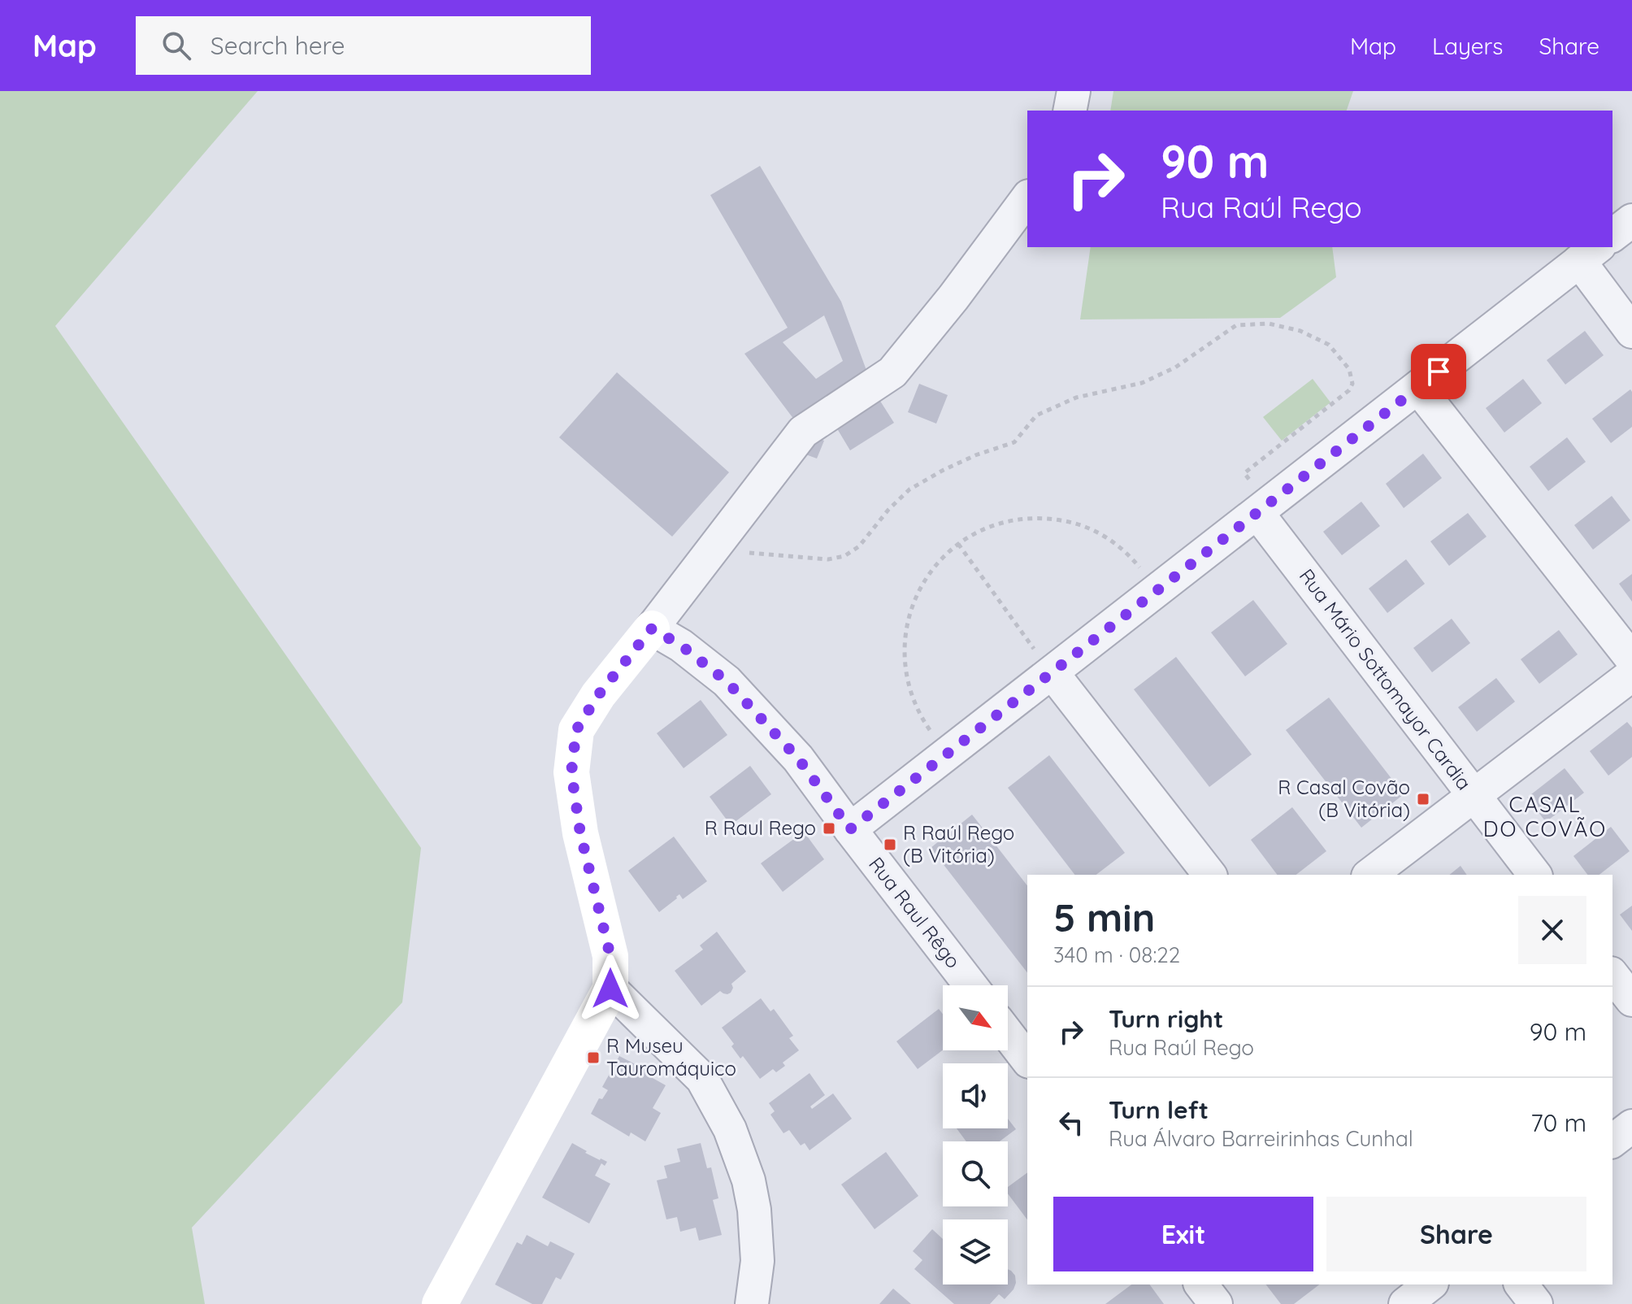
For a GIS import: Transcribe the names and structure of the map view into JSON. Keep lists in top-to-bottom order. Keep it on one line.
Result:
{"streets":{"street":["Rua Mário Sottomayor Cardia","Rua Raul Rêgo"]},"districts":["CASAL DO COVÃO"],"places":{"transit":["R Casal Covão (B Vitória)","R Raul Rego","R Raúl Rego (B Vitória)","R Museu Tauromáquico"]},"north":"bottom right","page":{"header":"Map","search":"Search here","nav":["Map","Layers","Share"],"turn":["90 m","Rua Raúl Rego"],"heading":["5 min","340 m · 08:22"],"list":[{"name":"Turn right","note":"Rua Raúl Rego","value":"90 m"},{"name":"Turn left","note":"Rua Álvaro Barreirinhas Cunhal","value":"70 m"}],"buttons":["Exit","Share"]}}
